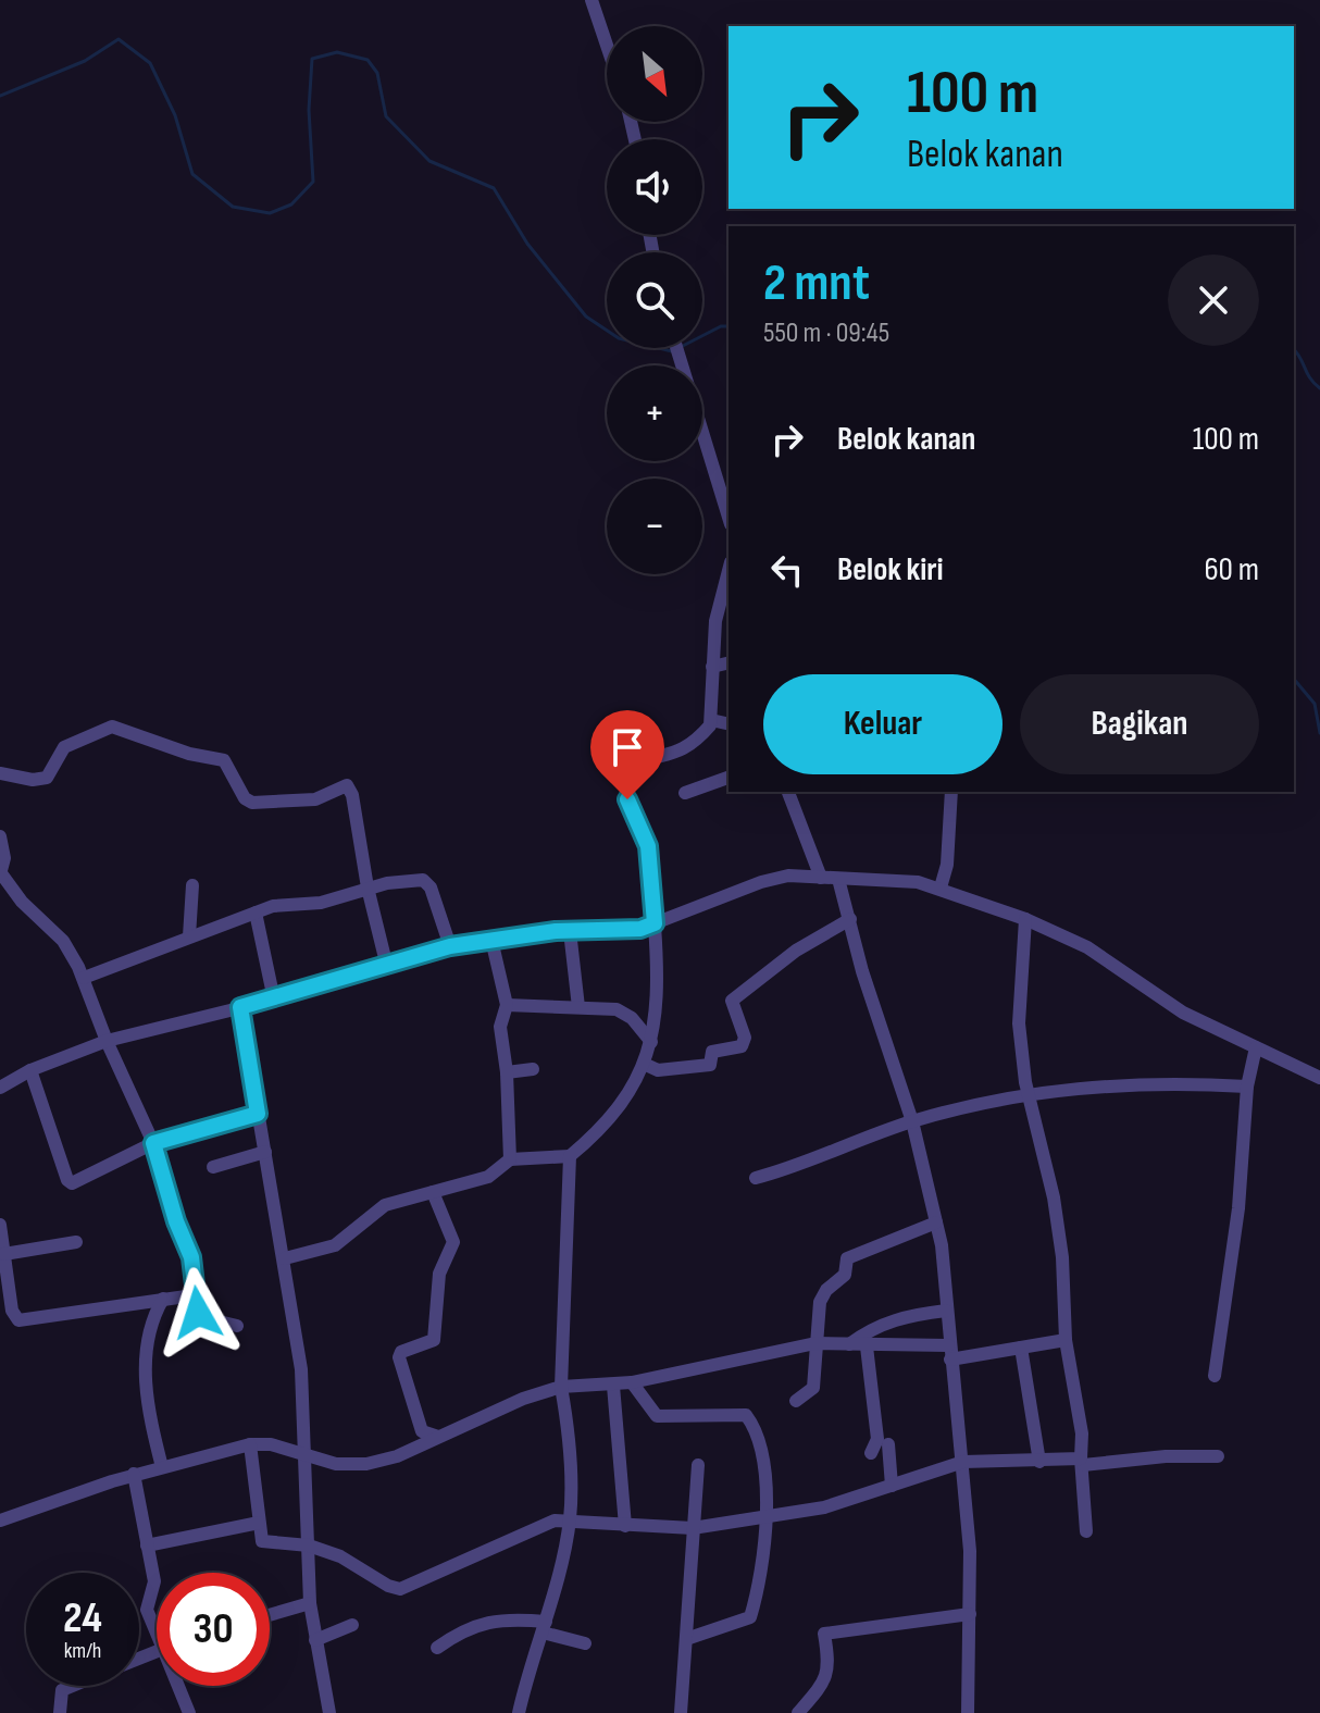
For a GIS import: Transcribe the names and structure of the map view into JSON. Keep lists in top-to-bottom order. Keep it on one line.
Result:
{"north":"bottom right","page":{"map_buttons":["+","−"],"turn":["100 m","Belok kanan"],"heading":["2 mnt","550 m · 09:45"],"list":[{"name":"Belok kanan","value":"100 m"},{"name":"Belok kiri","value":"60 m"}],"buttons":["Keluar","Bagikan"],"speed":"24 km/h","limit":"30"}}
